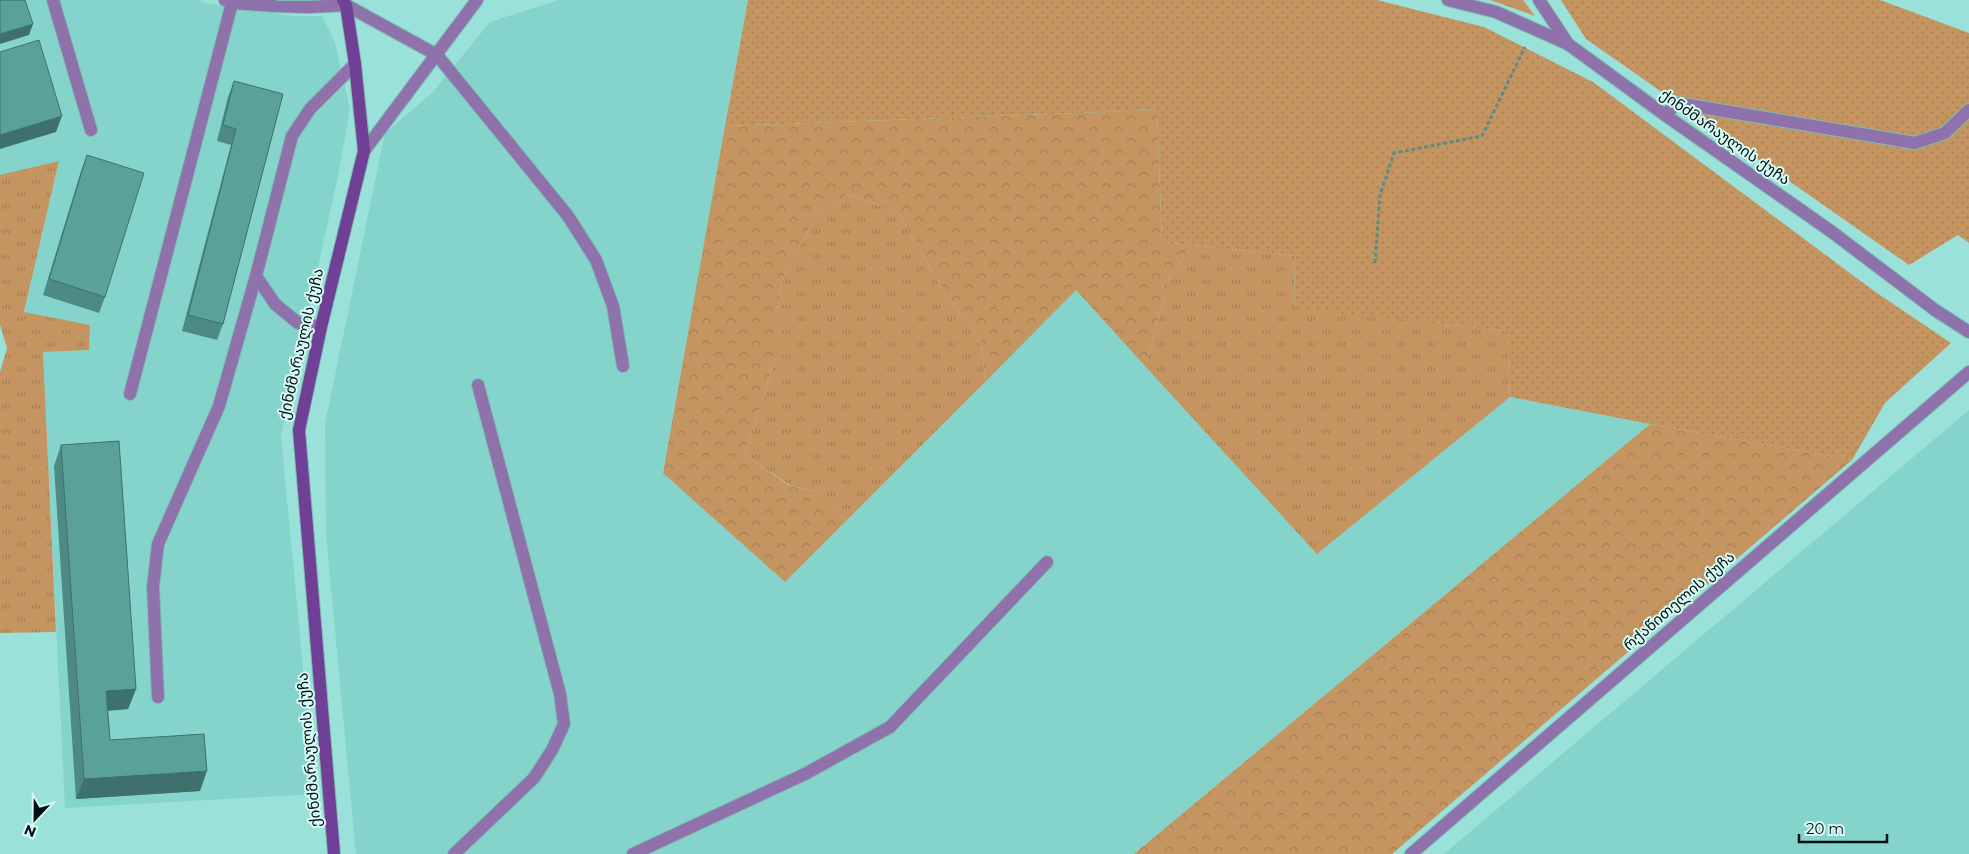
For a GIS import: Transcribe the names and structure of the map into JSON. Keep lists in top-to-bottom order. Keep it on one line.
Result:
{"streets":{"main road":["ქინძმარაულის ქუჩა"],"street":["რქაწითელის ქუჩა"]},"scale_bar":"20 m","north":"bottom"}
